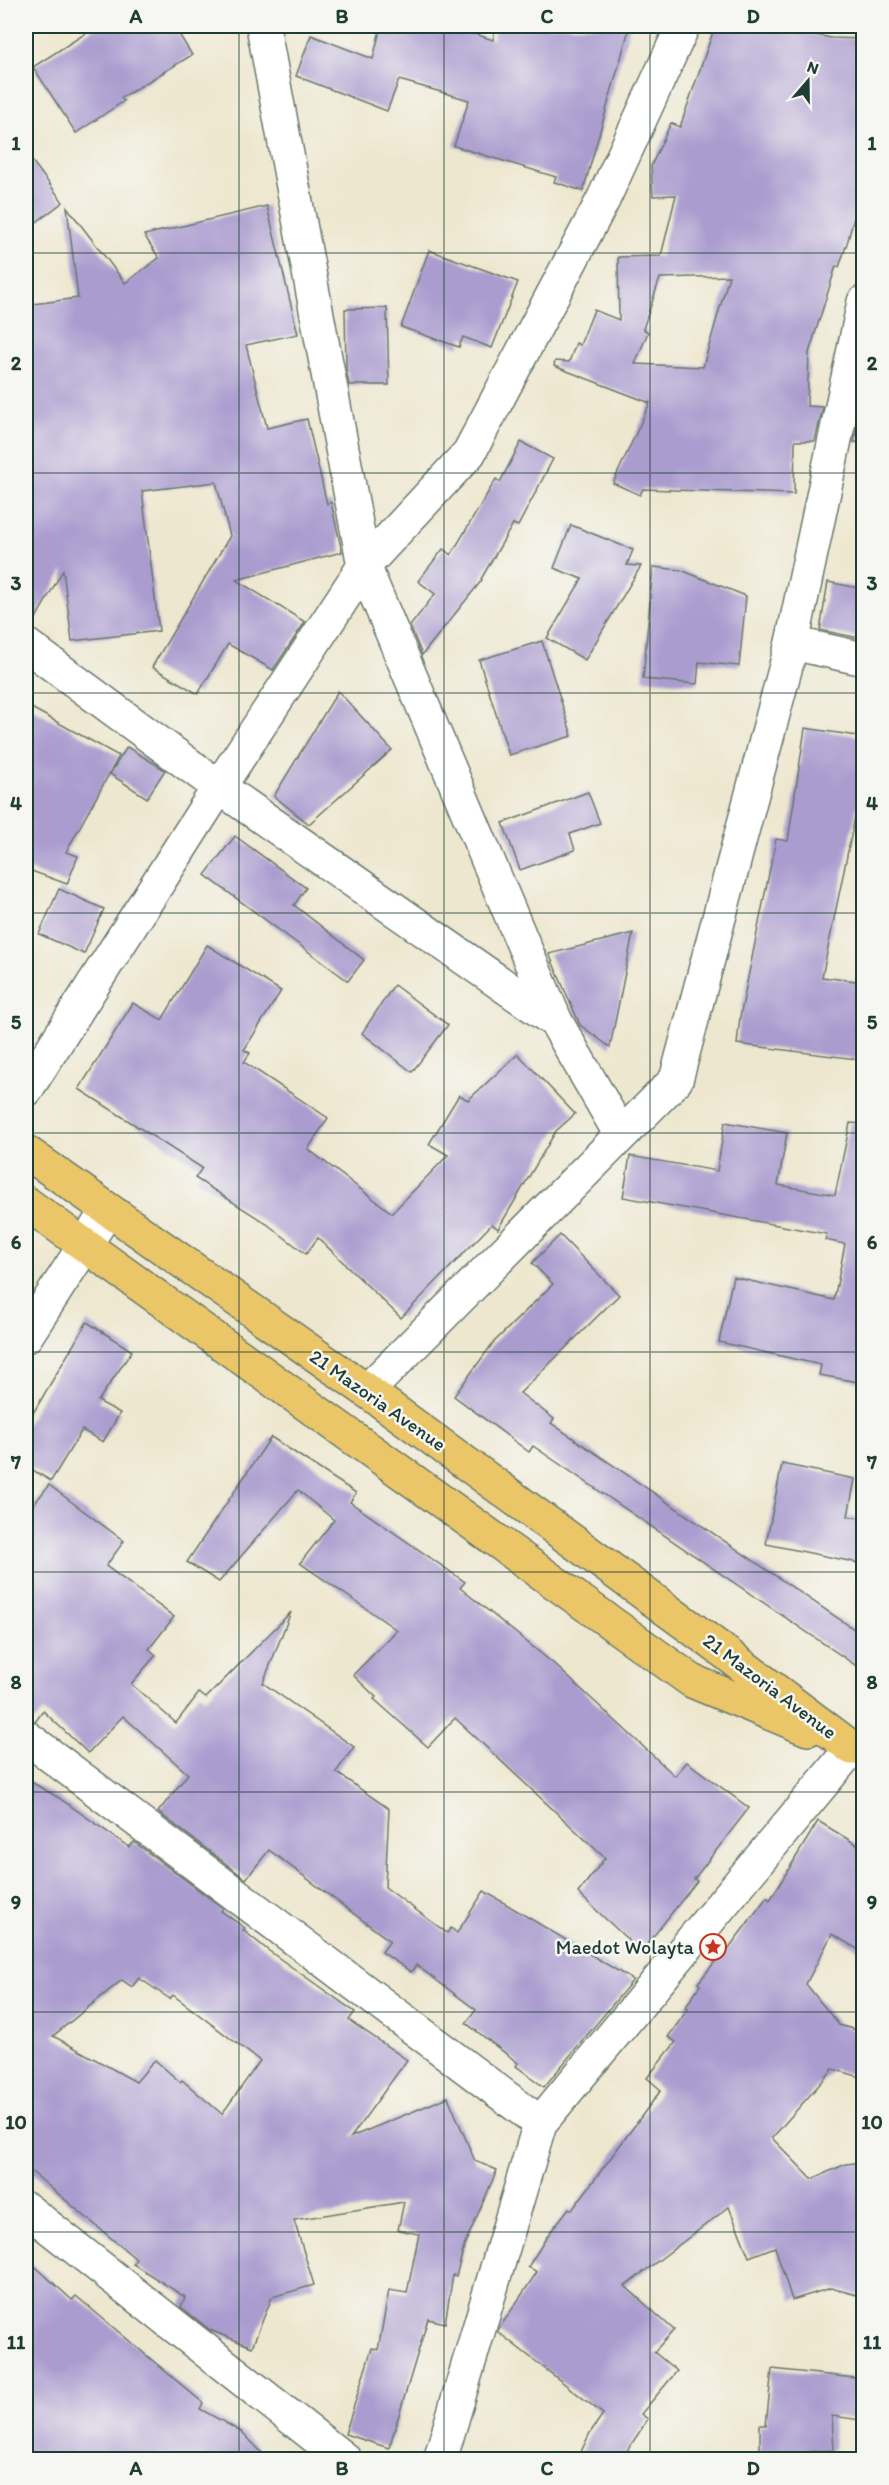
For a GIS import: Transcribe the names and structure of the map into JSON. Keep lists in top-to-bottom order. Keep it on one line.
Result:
{"streets":{"main road":["21 Mazoria Avenue"]},"places":{"place":["Maedot Wolayta"]},"north":"top","grid":{"columns":["A","B","C","D"],"rows":["1","2","3","4","5","6","7","8","9","10","11"]}}
